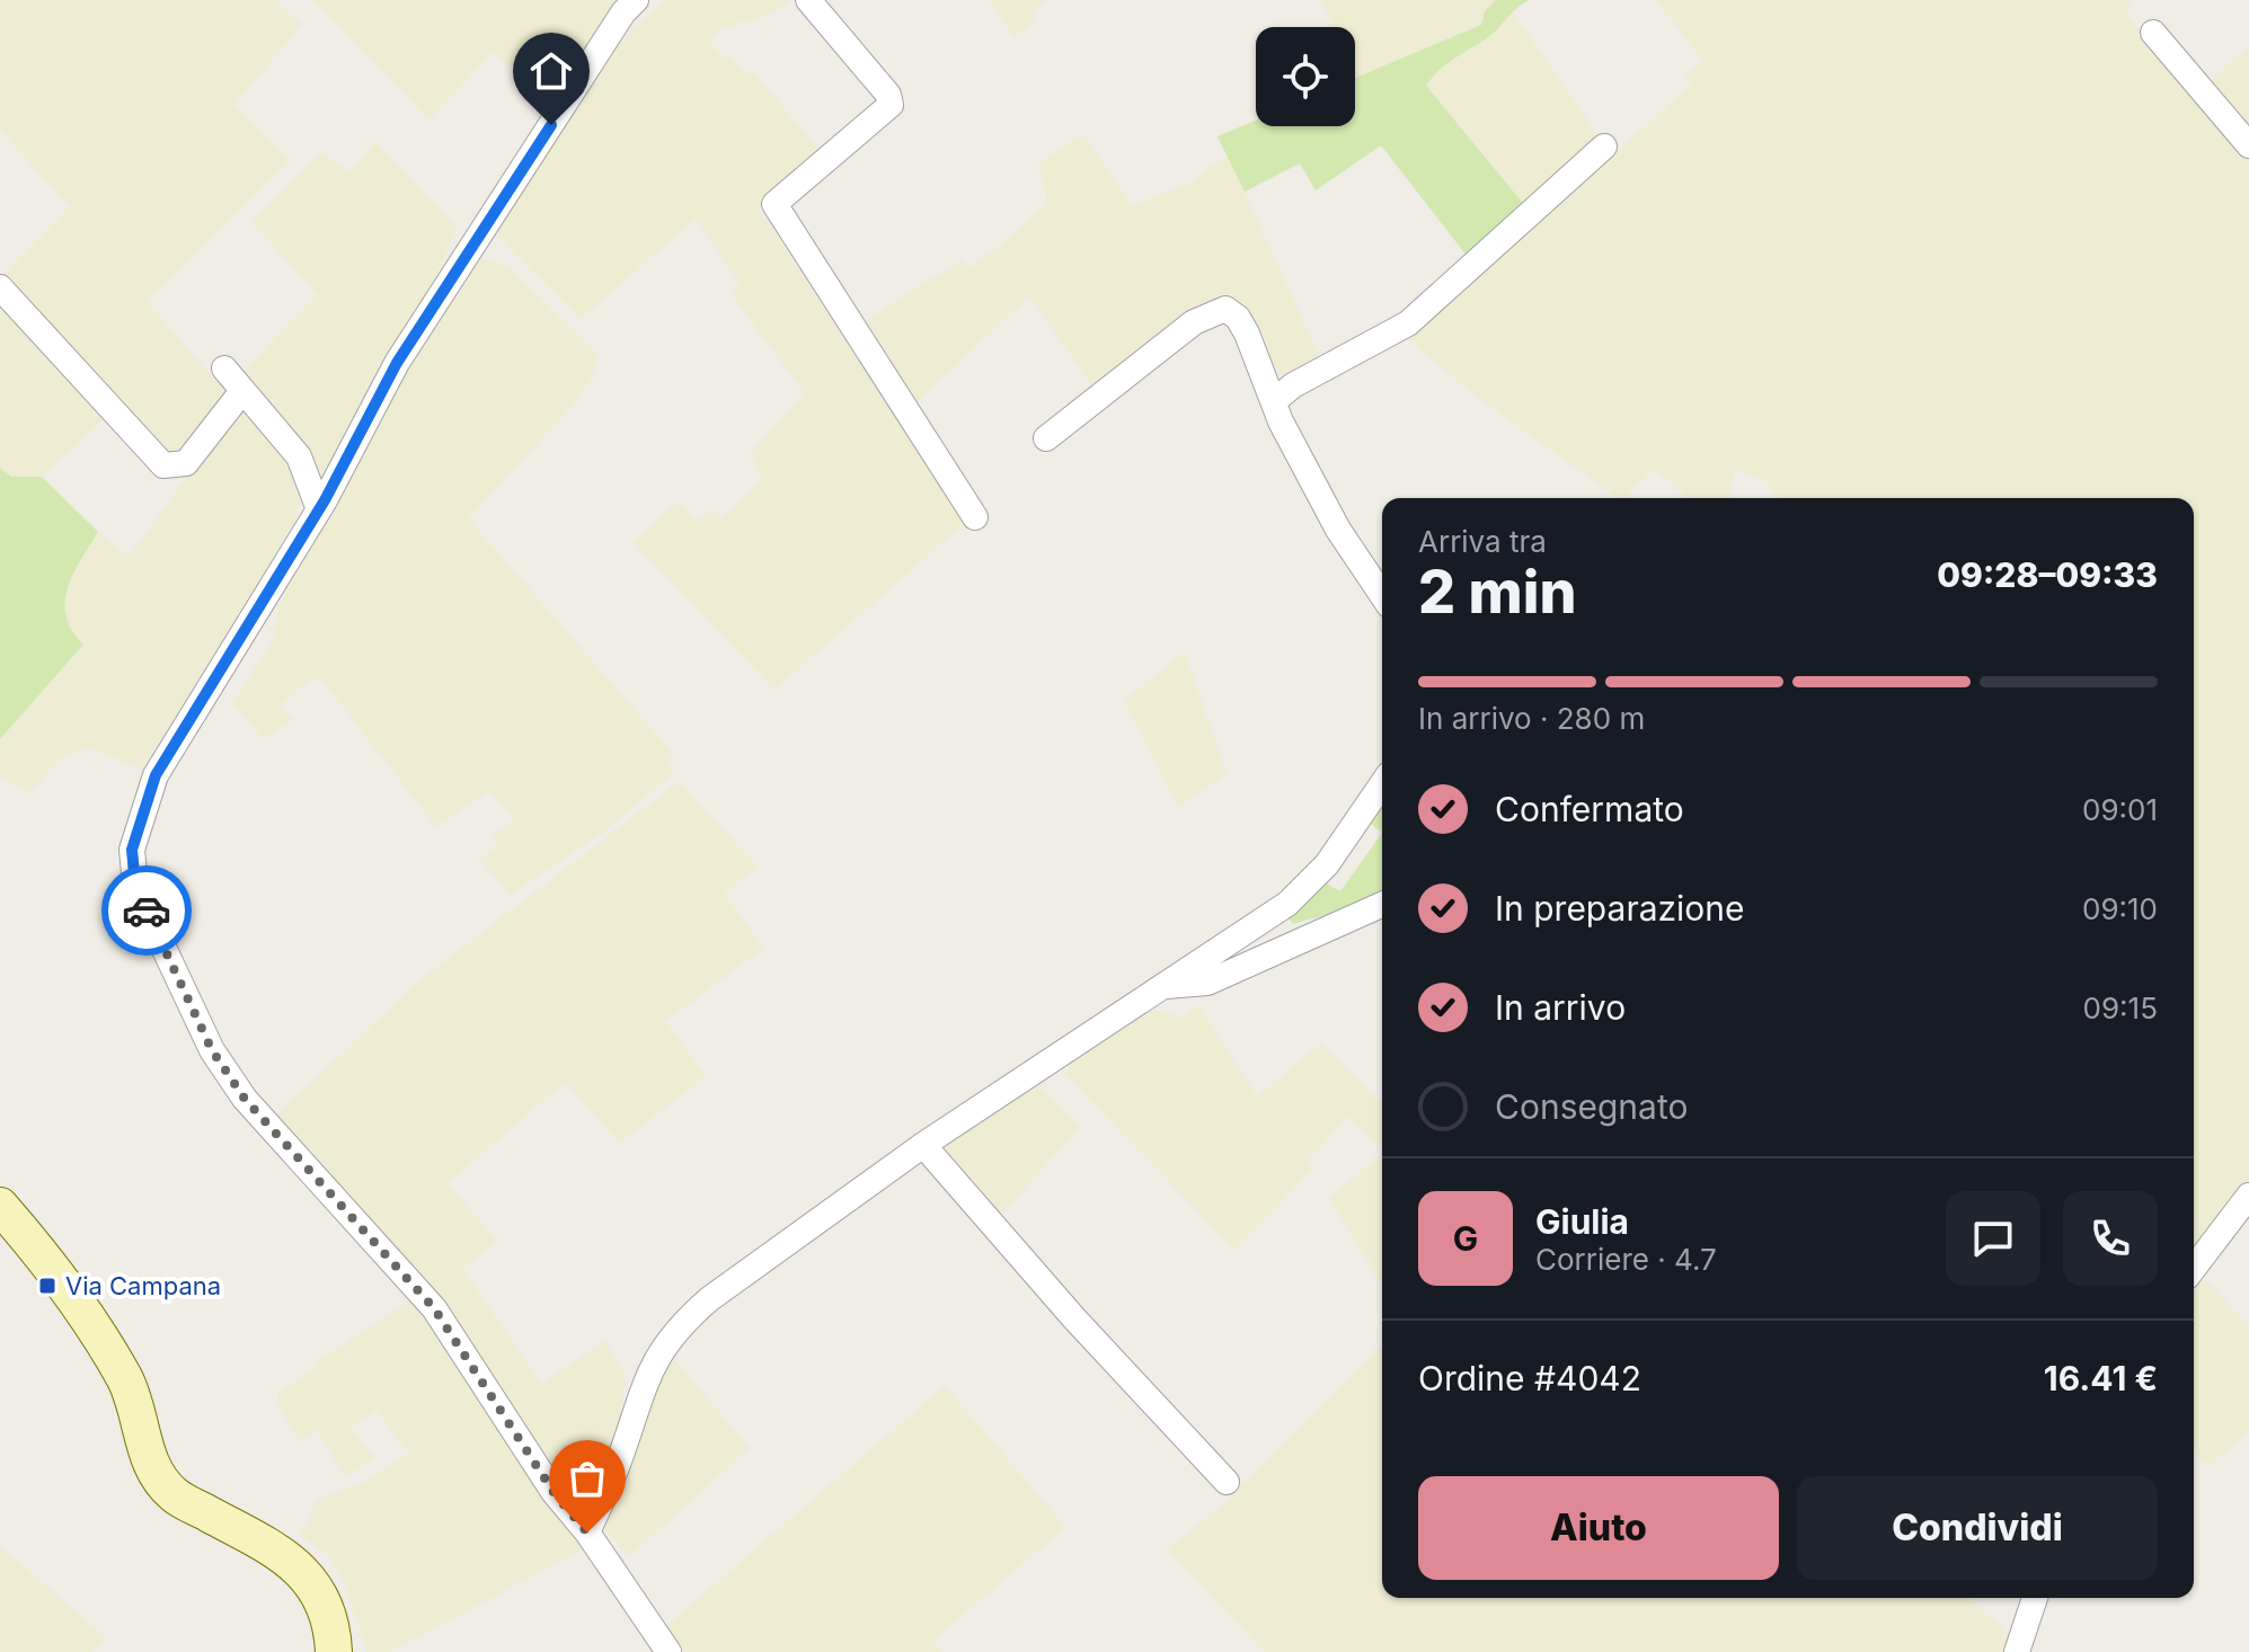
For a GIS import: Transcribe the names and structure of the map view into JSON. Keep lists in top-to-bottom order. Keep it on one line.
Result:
{"places":{"transit":["Via Campana"]},"page":{"heading":["2 min","Arriva tra","09:28–09:33"],"panel":["Giulia","Corriere · 4.7","Ordine #4042","16.41 €"],"bar":"In arrivo · 280 m","list":[["Confermato","09:01"],["In preparazione","09:10"],["In arrivo","09:15"],"Consegnato"],"round":"G","buttons":["Aiuto","Condividi"]}}
